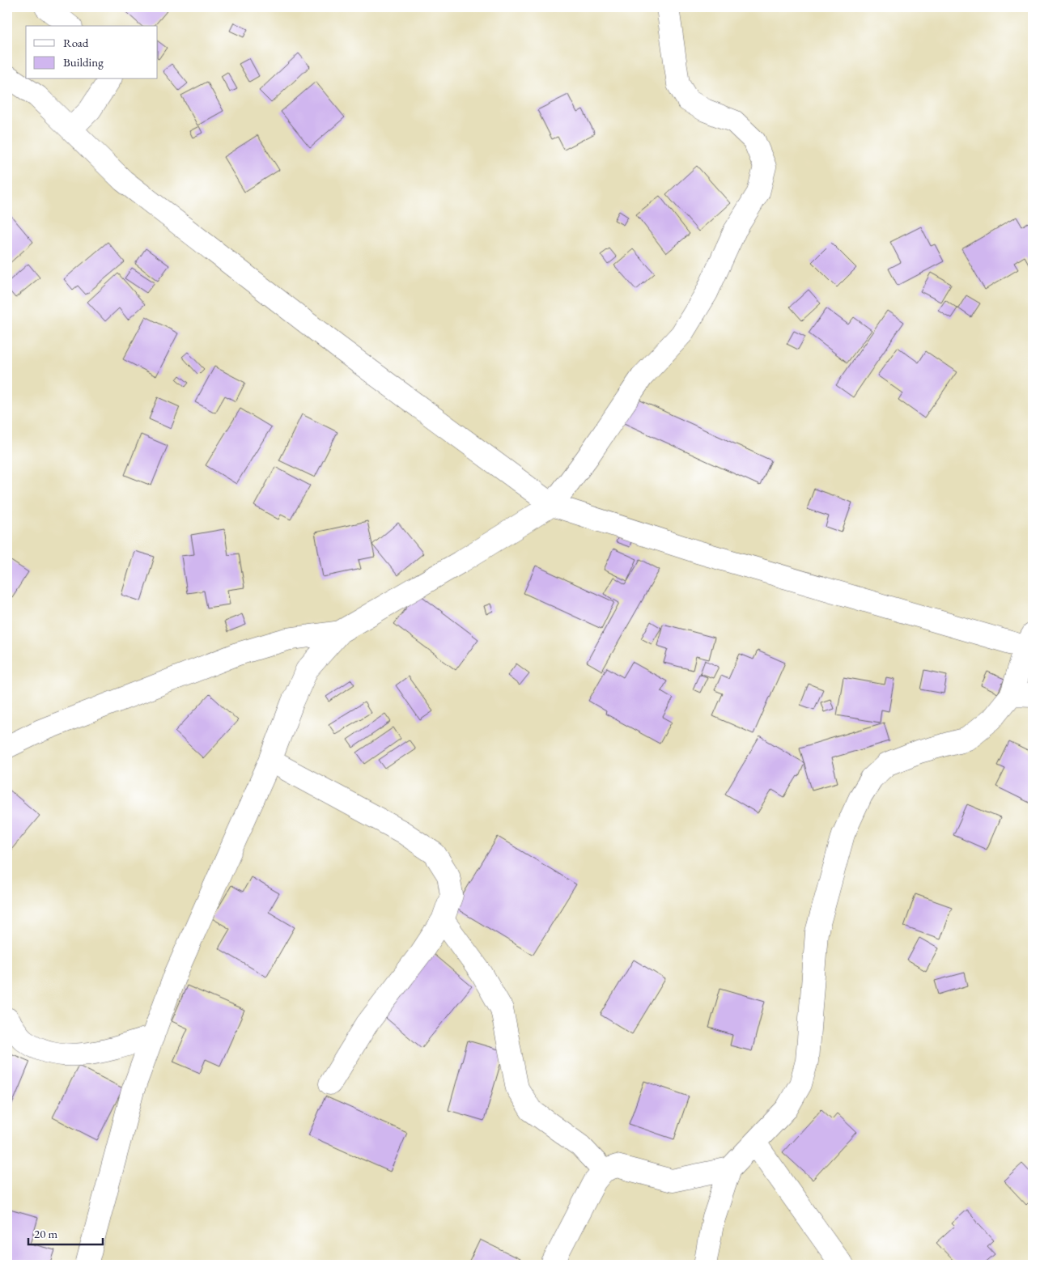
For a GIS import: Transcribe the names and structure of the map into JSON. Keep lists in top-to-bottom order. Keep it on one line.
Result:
{"legend":["Road","Building"],"scale_bar":"20 m"}
